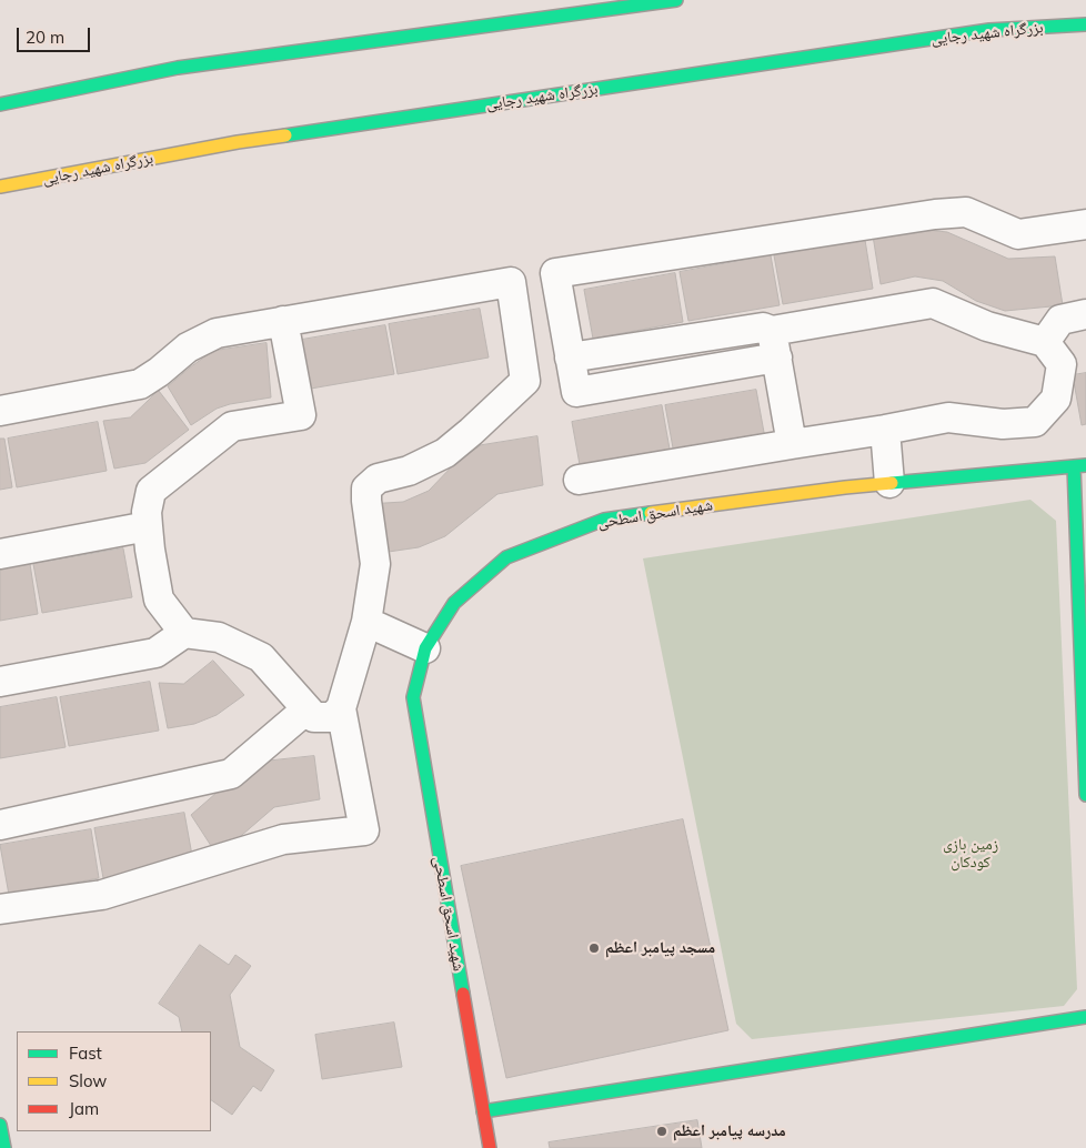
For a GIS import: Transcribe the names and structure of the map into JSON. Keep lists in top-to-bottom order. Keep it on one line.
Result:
{"streets":{"main road":["بزرگراه شهید رجایی","شهید اسحق اسطحی"]},"parks":["زمین بازی کودکان"],"places":["مسجد پیامبر اعظم","مدرسه پیامبر اعظم"],"legend":["Fast","Slow","Jam"],"scale_bar":"20 m"}
